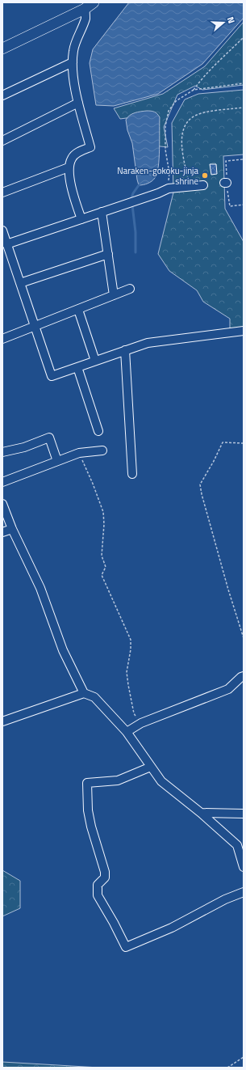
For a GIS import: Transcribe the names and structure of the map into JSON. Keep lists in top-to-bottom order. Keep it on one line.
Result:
{"places":["Naraken-gokoku-jinja shrine"],"north":"right"}
